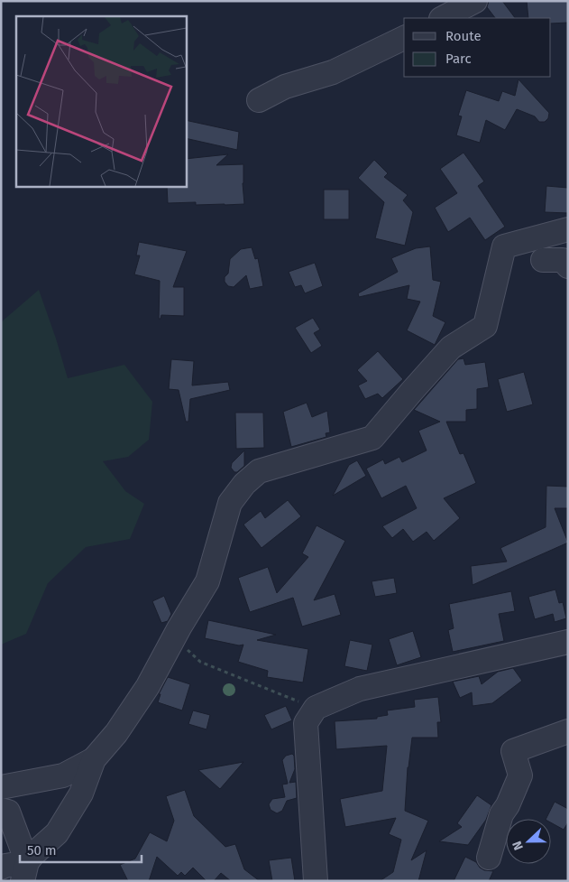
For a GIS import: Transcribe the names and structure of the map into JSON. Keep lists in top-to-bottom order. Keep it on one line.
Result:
{"legend":["Route","Parc"],"scale_bar":"50 m","north":"left"}
